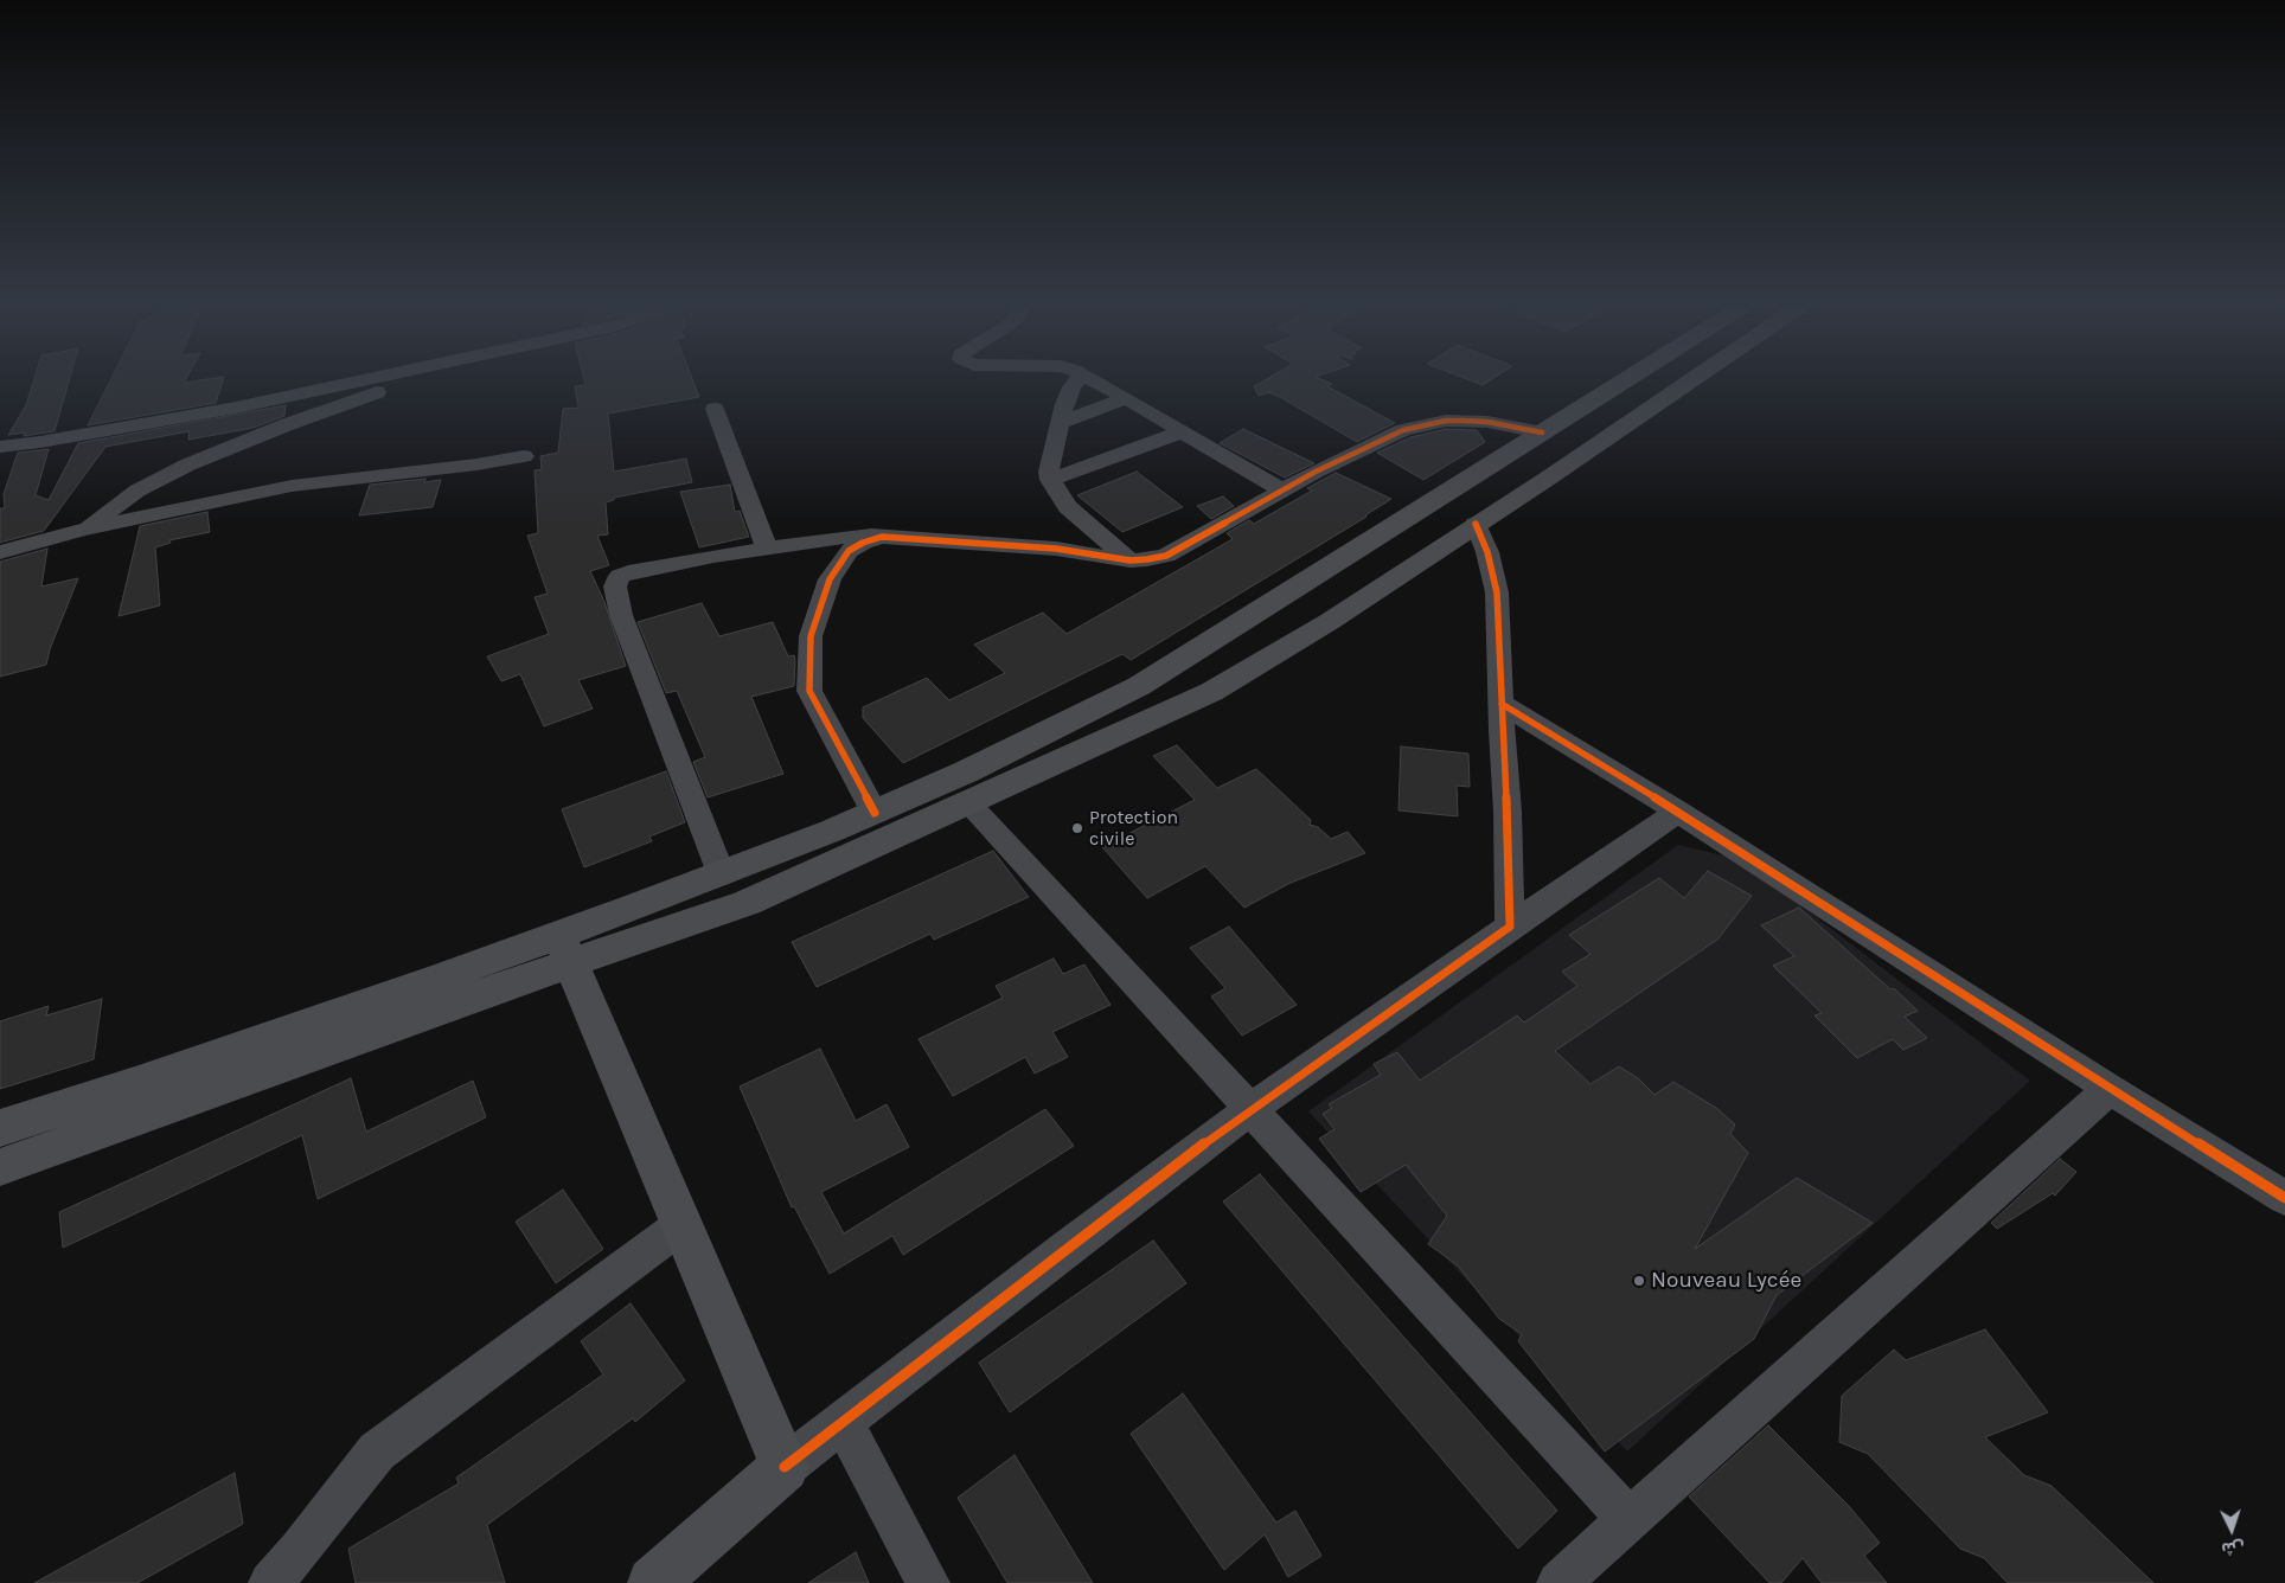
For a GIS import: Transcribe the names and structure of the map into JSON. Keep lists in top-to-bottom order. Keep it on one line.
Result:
{"places":["Protection civile","Nouveau Lycée"],"north":"bottom"}
